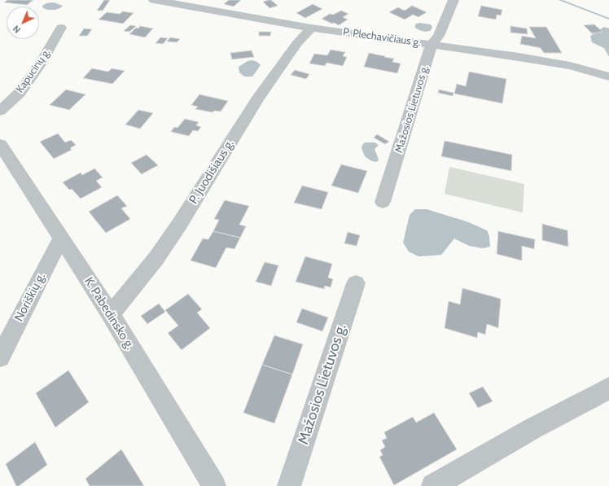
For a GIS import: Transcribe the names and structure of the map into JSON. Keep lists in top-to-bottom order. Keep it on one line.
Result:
{"streets":{"street":["P. Plechavičiaus g.","Kapucinų g.","Mažosios Lietuvos g.","P. Juodišiaus g.","Noriškių g.","K. Pabedinsko g."]},"crossings":[["P. Plechavičiaus g.","Mažosios Lietuvos g."],["P. Plechavičiaus g.","P. Juodišiaus g."],["P. Juodišiaus g.","K. Pabedinsko g."],["Noriškių g.","K. Pabedinsko g."]],"north":"bottom left"}
